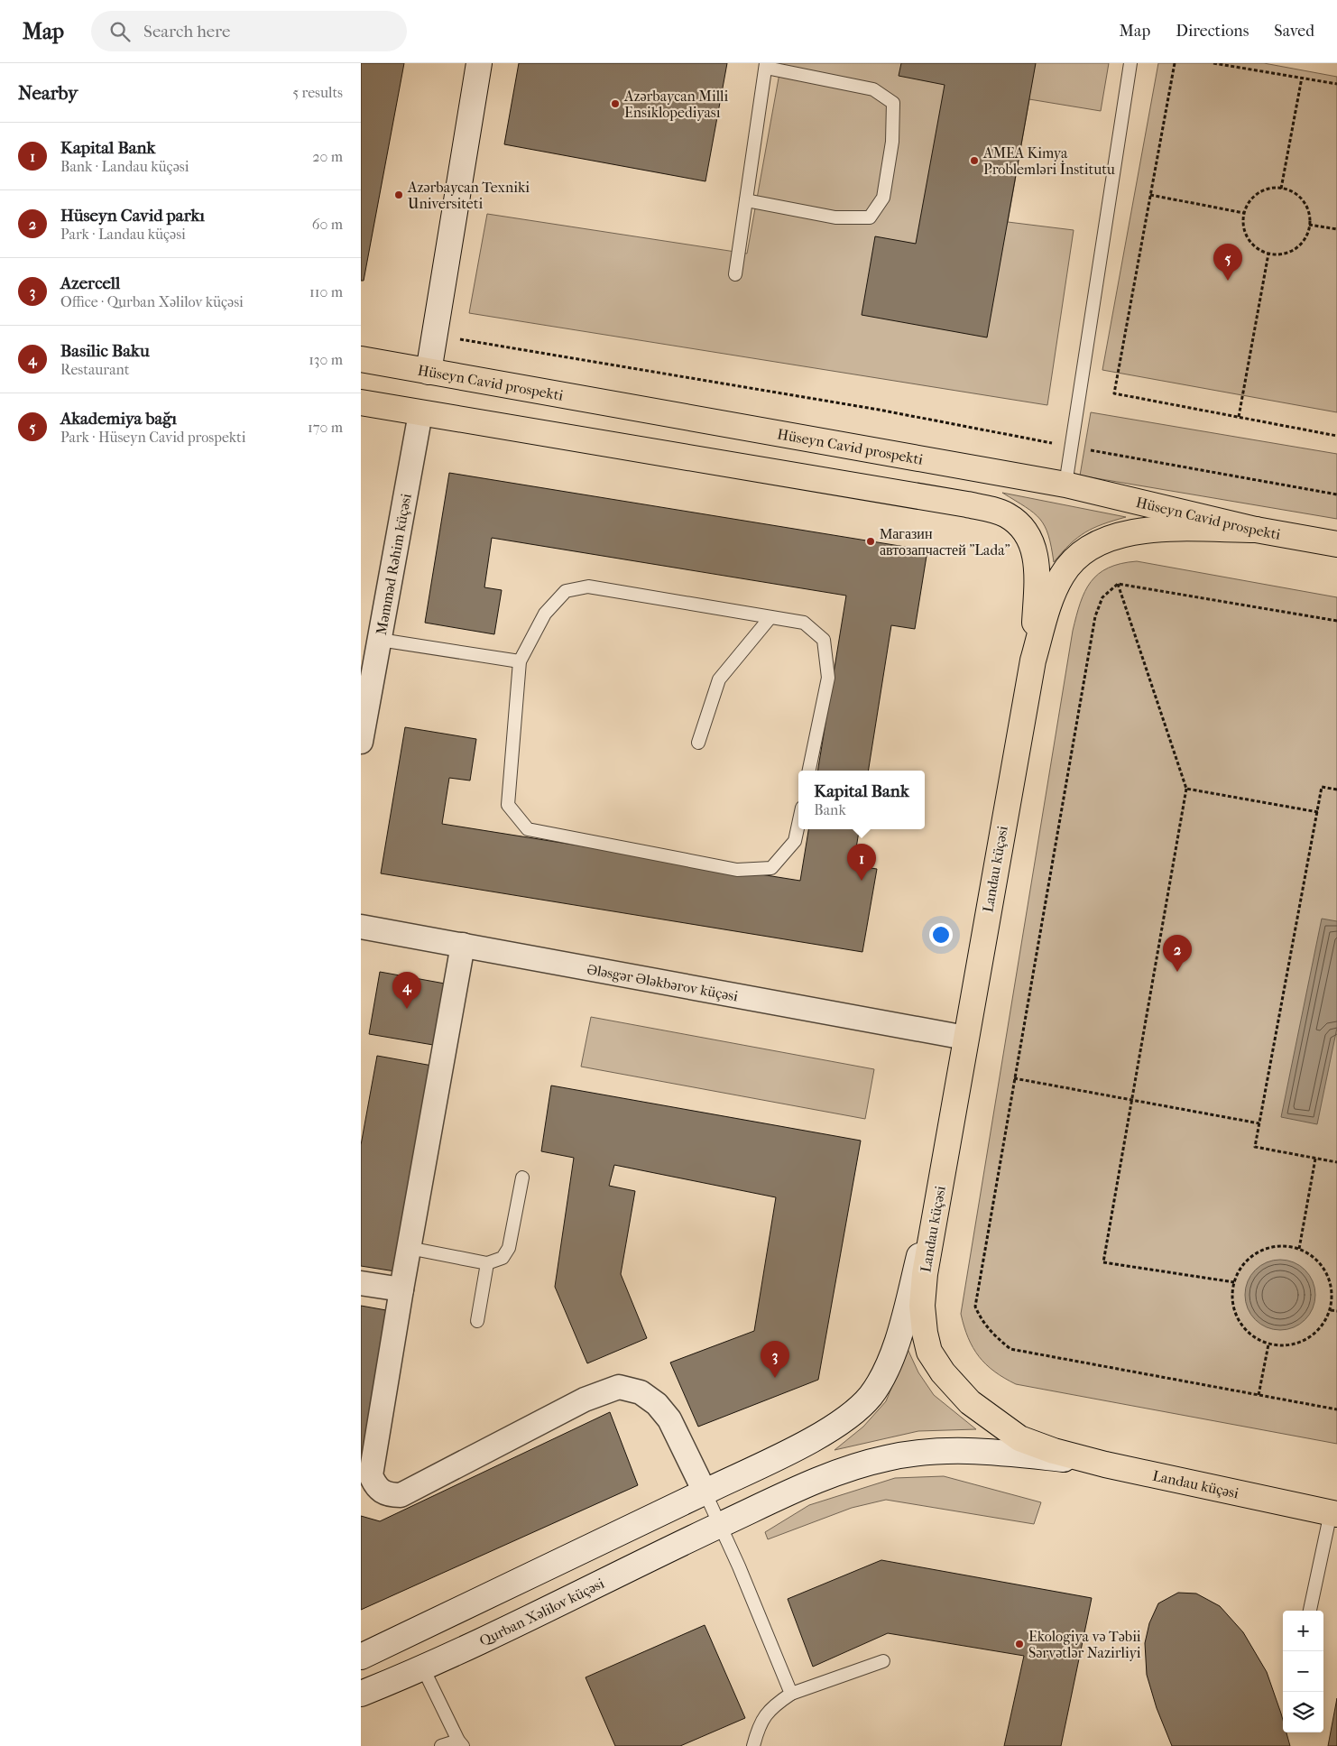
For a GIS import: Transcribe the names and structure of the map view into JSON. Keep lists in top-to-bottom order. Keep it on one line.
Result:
{"streets":{"main road":["Hüseyn Cavid prospekti","Landau küçəsi","Qurban Xəlilov küçəsi"],"street":["Məmməd Rəhim küçəsi","Ələsgər Ələkbərov küçəsi"]},"crossings":[["Landau küçəsi","Ələsgər Ələkbərov küçəsi"],["Landau küçəsi","Qurban Xəlilov küçəsi"]],"places":["Azərbaycan Milli Ensiklopediyası","AMEA Kimya Problemləri İnstitutu","Azərbaycan Texniki Universiteti","Магазин автозапчастей \"Lada\"","Ekologiya və Təbii Sərvətlər Nazirliyi"],"page":{"header":"Map","search":"Search here","nav":["Map","Directions","Saved"],"heading":["Nearby","5 results"],"list":[{"mark":"1","name":"Kapital Bank","note":"Bank · Landau küçəsi","value":"20 m"},{"mark":"2","name":"Hüseyn Cavid parkı","note":"Park · Landau küçəsi","value":"60 m"},{"mark":"3","name":"Azercell","note":"Office · Qurban Xəlilov küçəsi","value":"110 m"},{"mark":"4","name":"Basilic Baku","note":"Restaurant","value":"130 m"},{"mark":"5","name":"Akademiya bağı","note":"Park · Hüseyn Cavid prospekti","value":"170 m"}],"pins":["5","1","2","4","3"],"popup":["Kapital Bank","Bank"],"map_buttons":["+","−"]}}
